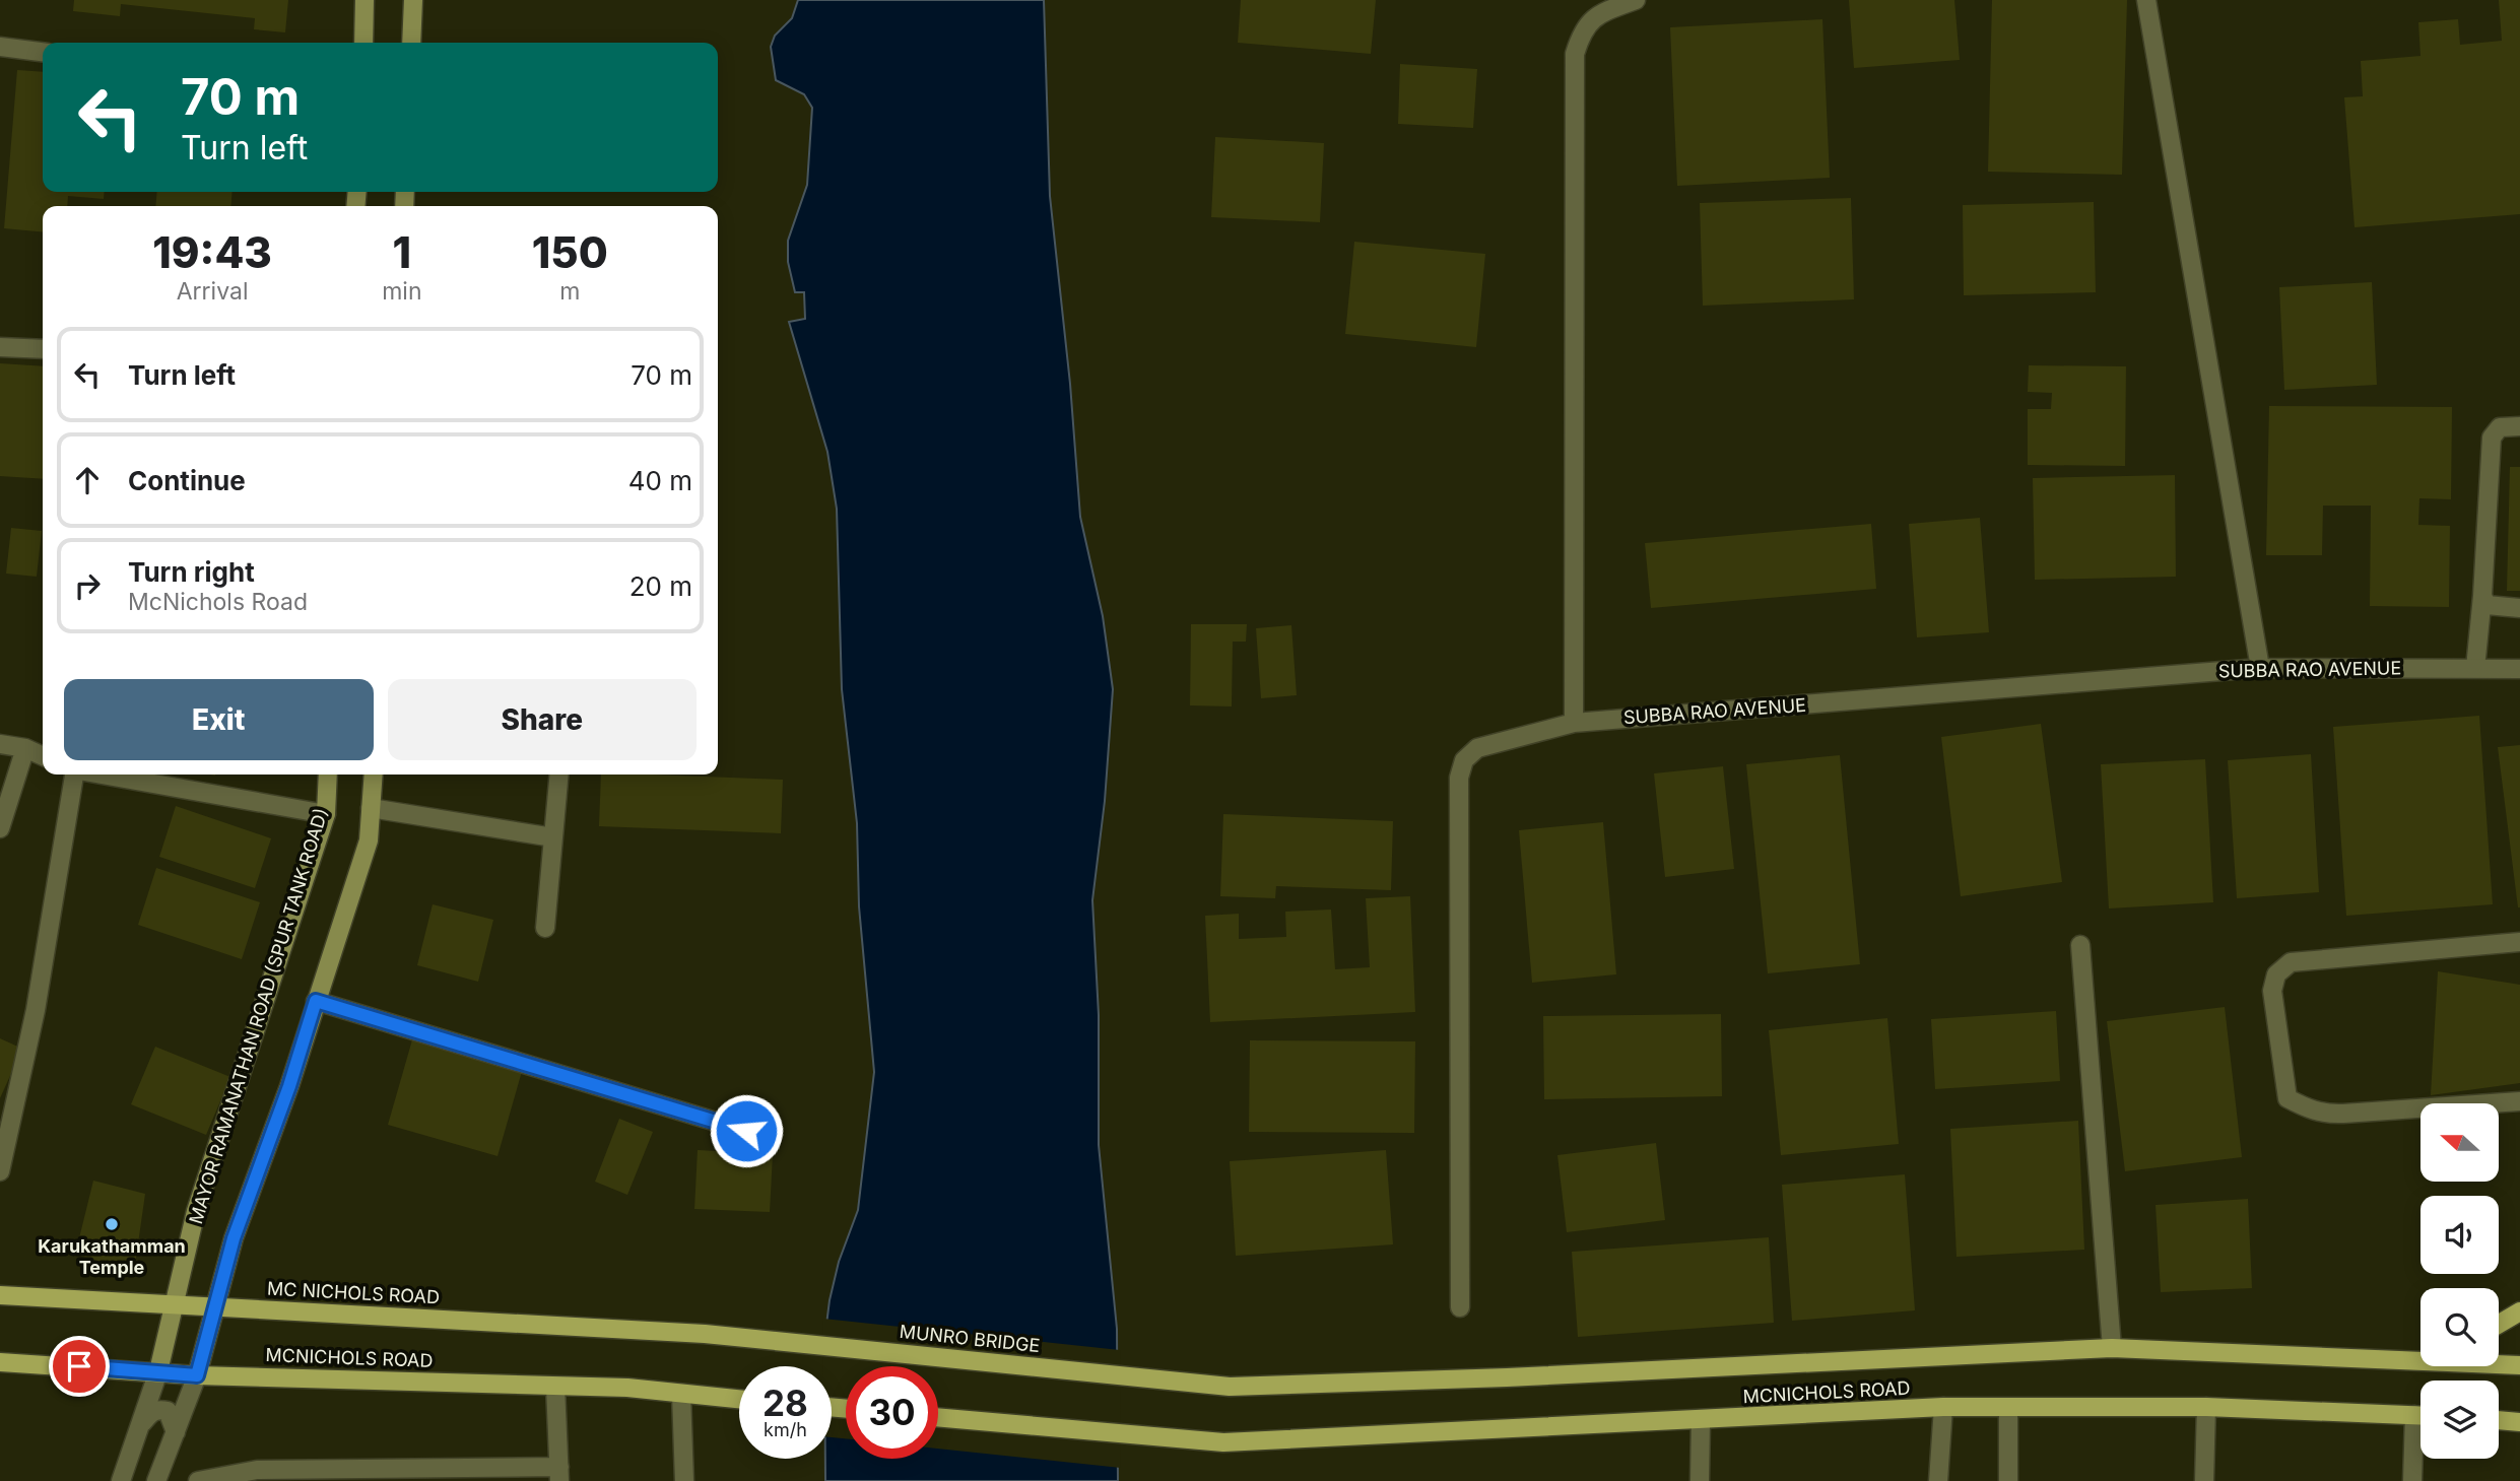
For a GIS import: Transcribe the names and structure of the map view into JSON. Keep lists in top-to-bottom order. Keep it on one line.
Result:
{"streets":{"main road":["MAYOR RAMANATHAN ROAD (SPUR TANK ROAD)","MC NICHOLS ROAD","MUNRO BRIDGE","MCNICHOLS ROAD"],"street":["SUBBA RAO AVENUE"]},"crossings":[["MAYOR RAMANATHAN ROAD (SPUR TANK ROAD)","MC NICHOLS ROAD"],["MAYOR RAMANATHAN ROAD (SPUR TANK ROAD)","MCNICHOLS ROAD"],["MC NICHOLS ROAD","MUNRO BRIDGE"],["MUNRO BRIDGE","MCNICHOLS ROAD"]],"places":["Karukathamman Temple"],"north":"left","page":{"turn":["70 m","Turn left"],"eta":["19:43","Arrival","1","min","150","m"],"list":[{"name":"Turn left","value":"70 m"},{"name":"Continue","value":"40 m"},{"name":"Turn right","note":"McNichols Road","value":"20 m"}],"buttons":["Exit","Share"],"speed":"28 km/h","limit":"30"}}
